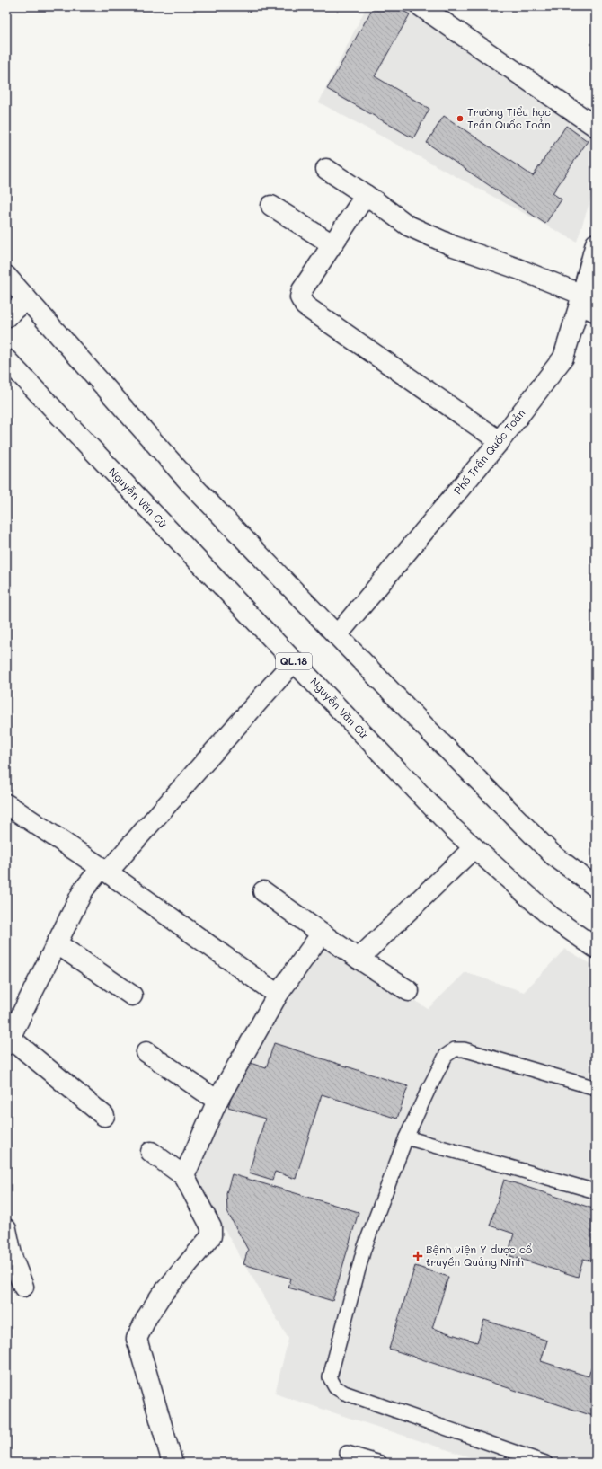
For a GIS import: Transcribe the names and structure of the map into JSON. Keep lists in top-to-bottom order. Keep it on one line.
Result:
{"streets":{"street":["Phố Trần Quốc Toản","Nguyễn Văn Cừ","QL.18"]},"places":{"other":["Trường Tiểu học Trần Quốc Toản"],"health":["Bệnh viện Y dược cổ truyền Quảng Ninh"]}}
